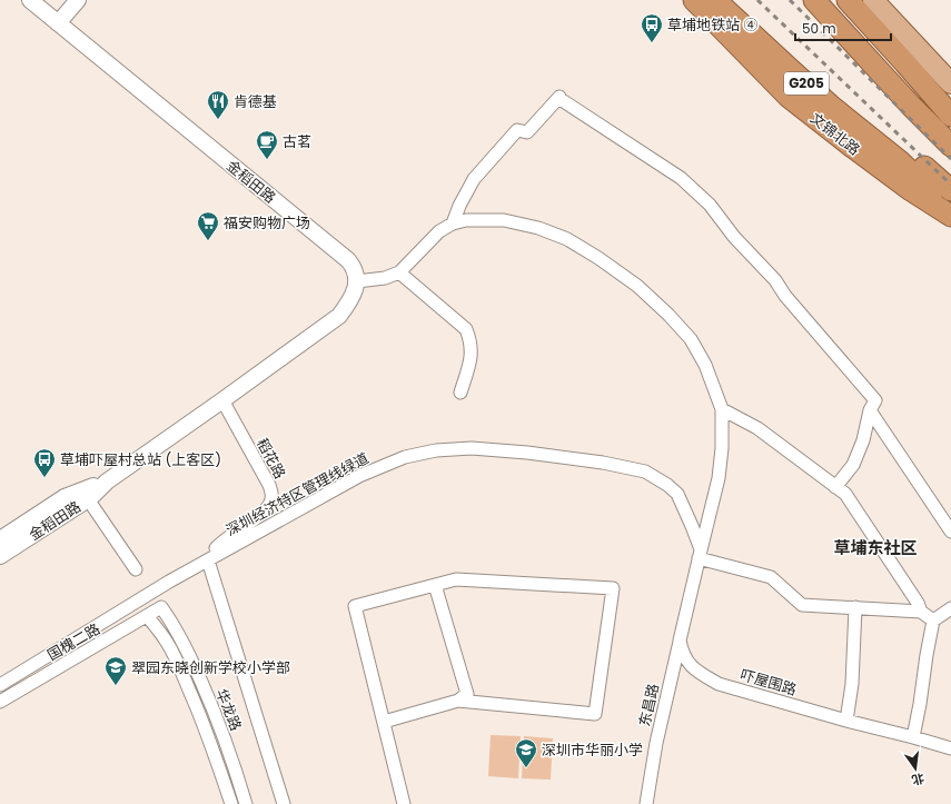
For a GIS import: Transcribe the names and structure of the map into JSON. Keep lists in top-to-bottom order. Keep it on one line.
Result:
{"streets":{"highway":["G205","文锦北路"],"street":["金稻田路","稻花路","深圳经济特区管理线绿道","国槐二路","吓屋围路","东昌路","华龙路"]},"crossings":[["金稻田路","稻花路"],["稻花路","深圳经济特区管理线绿道"],["国槐二路","华龙路"],["吓屋围路","东昌路"]],"districts":["草埔东社区"],"places":{"bus stop":["草埔地铁站 ④","草埔吓屋村总站 (上客区)"],"restaurant":["肯德基"],"cafe":["古茗"],"supermarket":["福安购物广场"],"school or university":["翠园东晓创新学校小学部","深圳市华丽小学"]},"scale_bar":"50 m","north":"bottom"}
